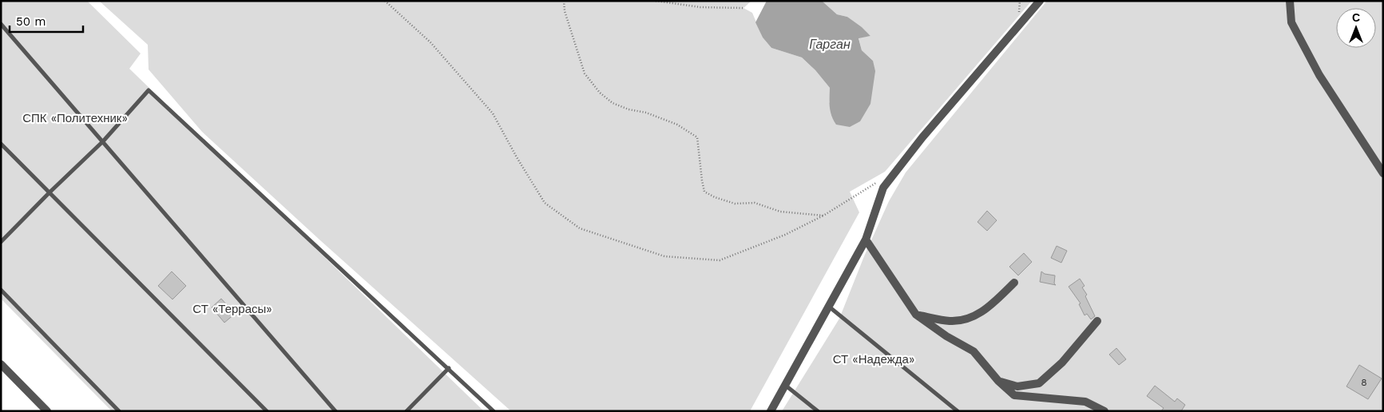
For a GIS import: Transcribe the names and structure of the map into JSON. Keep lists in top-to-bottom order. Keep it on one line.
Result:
{"water":["Гарган"],"parks":["СПК «Политехник»","СТ «Террасы»","СТ «Надежда»"],"house_numbers":["8"],"scale_bar":"50 m","north":"top"}
